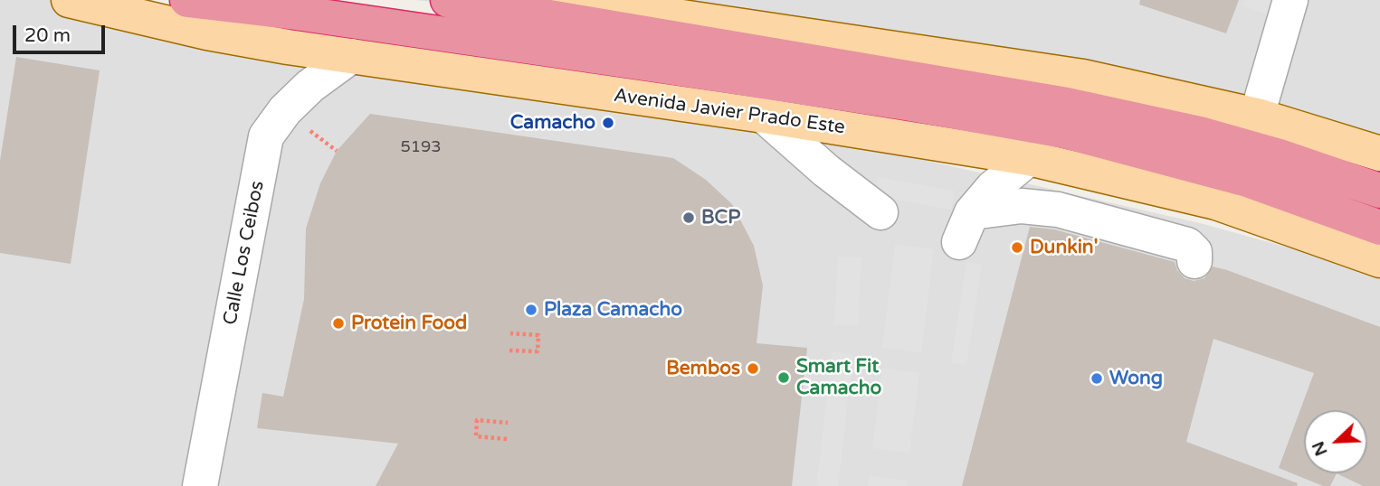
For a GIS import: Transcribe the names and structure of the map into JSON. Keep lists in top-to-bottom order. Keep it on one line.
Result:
{"streets":{"main road":["Avenida Javier Prado Este"],"street":["Calle Los Ceibos"]},"crossings":[["Avenida Javier Prado Este","Calle Los Ceibos"]],"places":["Camacho","BCP","Dunkin'","Plaza Camacho","Protein Food","Bembos","Smart Fit Camacho","Wong"],"house_numbers":["5193"],"scale_bar":"20 m","north":"bottom left"}
